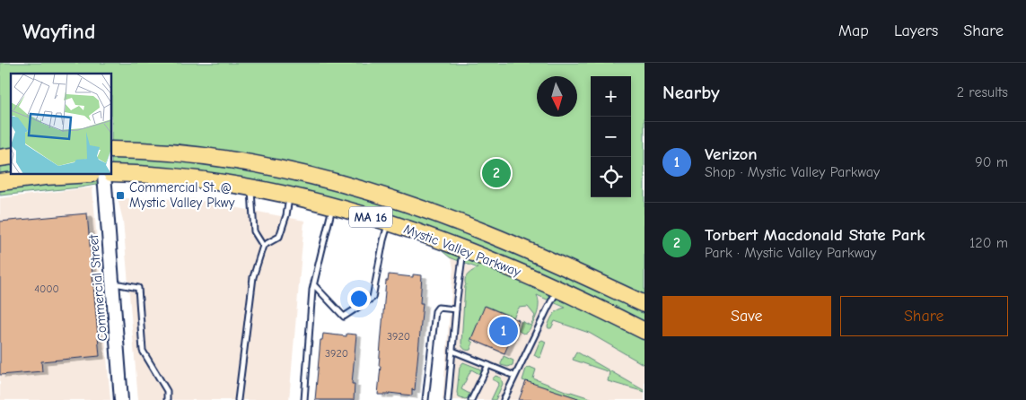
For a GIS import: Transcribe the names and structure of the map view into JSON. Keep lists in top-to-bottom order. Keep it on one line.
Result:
{"streets":{"highway":["MA 16","Mystic Valley Parkway"],"street":["Commercial Street"]},"places":{"transit":["Commercial St. @ Mystic Valley Pkwy"]},"house_numbers":["4000","3920","3920"],"north":"bottom","page":{"header":"Wayfind","nav":["Map","Layers","Share"],"heading":["Nearby","2 results"],"map_buttons":["+","−"],"list":[{"mark":"1","name":"Verizon","note":"Shop · Mystic Valley Parkway","value":"90 m"},{"mark":"2","name":"Torbert Macdonald State Park","note":"Park · Mystic Valley Parkway","value":"120 m"}],"pins":["2","1"],"buttons":["Save","Share"]}}
